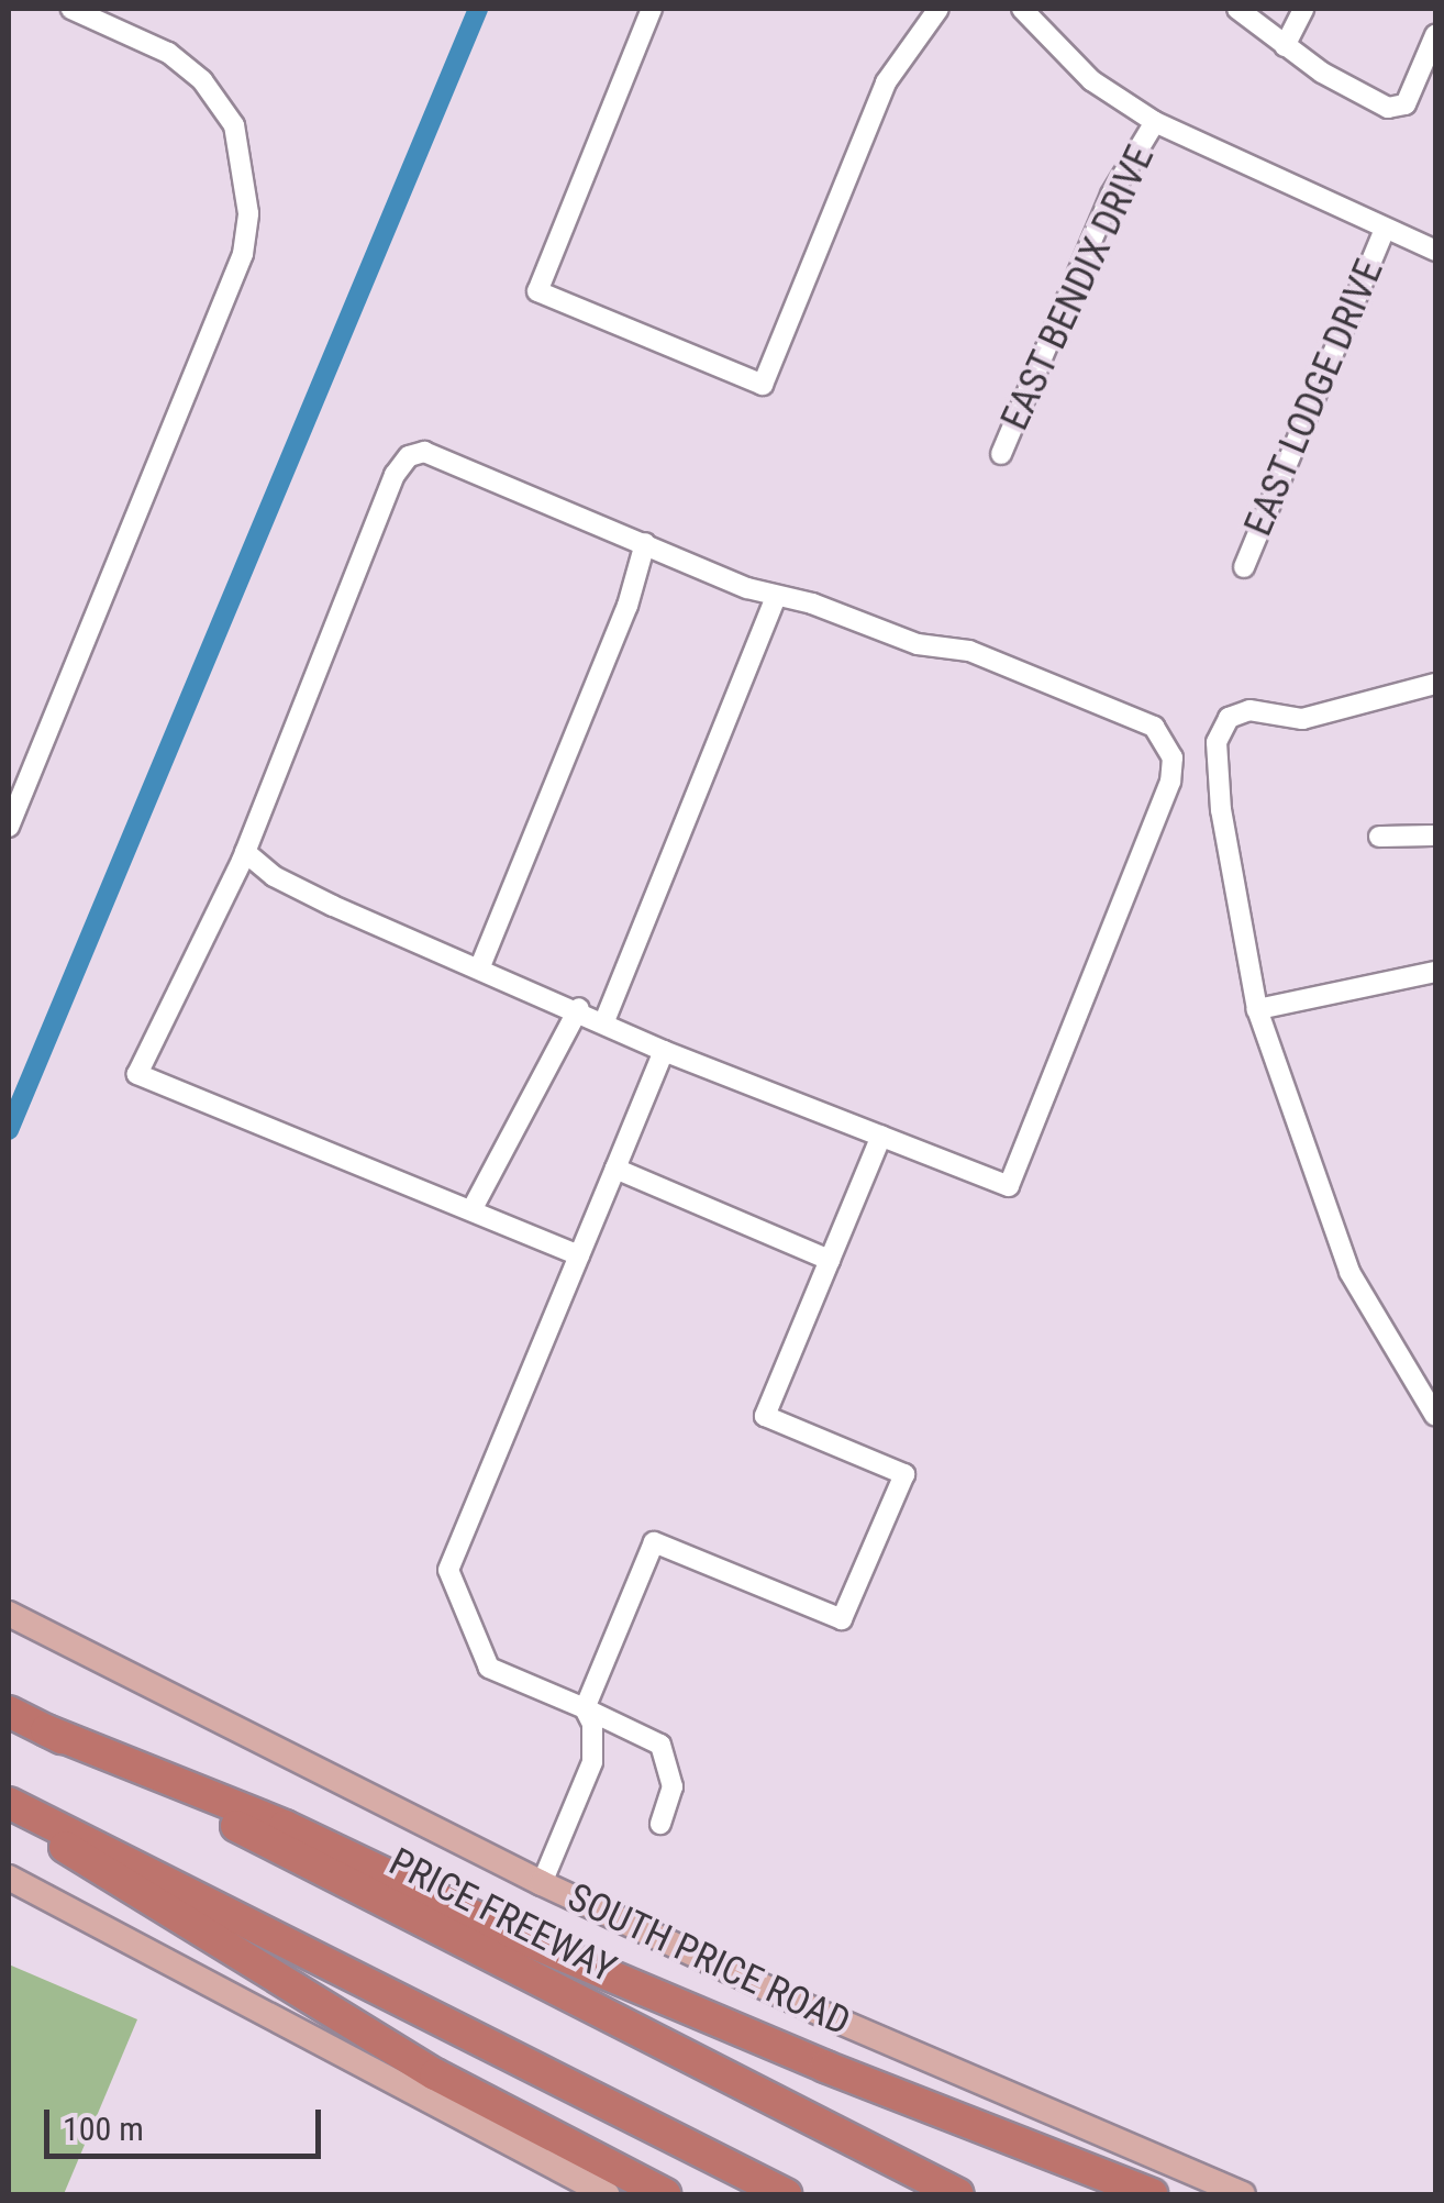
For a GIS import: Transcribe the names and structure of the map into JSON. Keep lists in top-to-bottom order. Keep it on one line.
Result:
{"streets":{"highway":["PRICE FREEWAY"],"main road":["SOUTH PRICE ROAD"],"street":["EAST BENDIX DRIVE","EAST LODGE DRIVE"]},"scale_bar":"100 m"}
